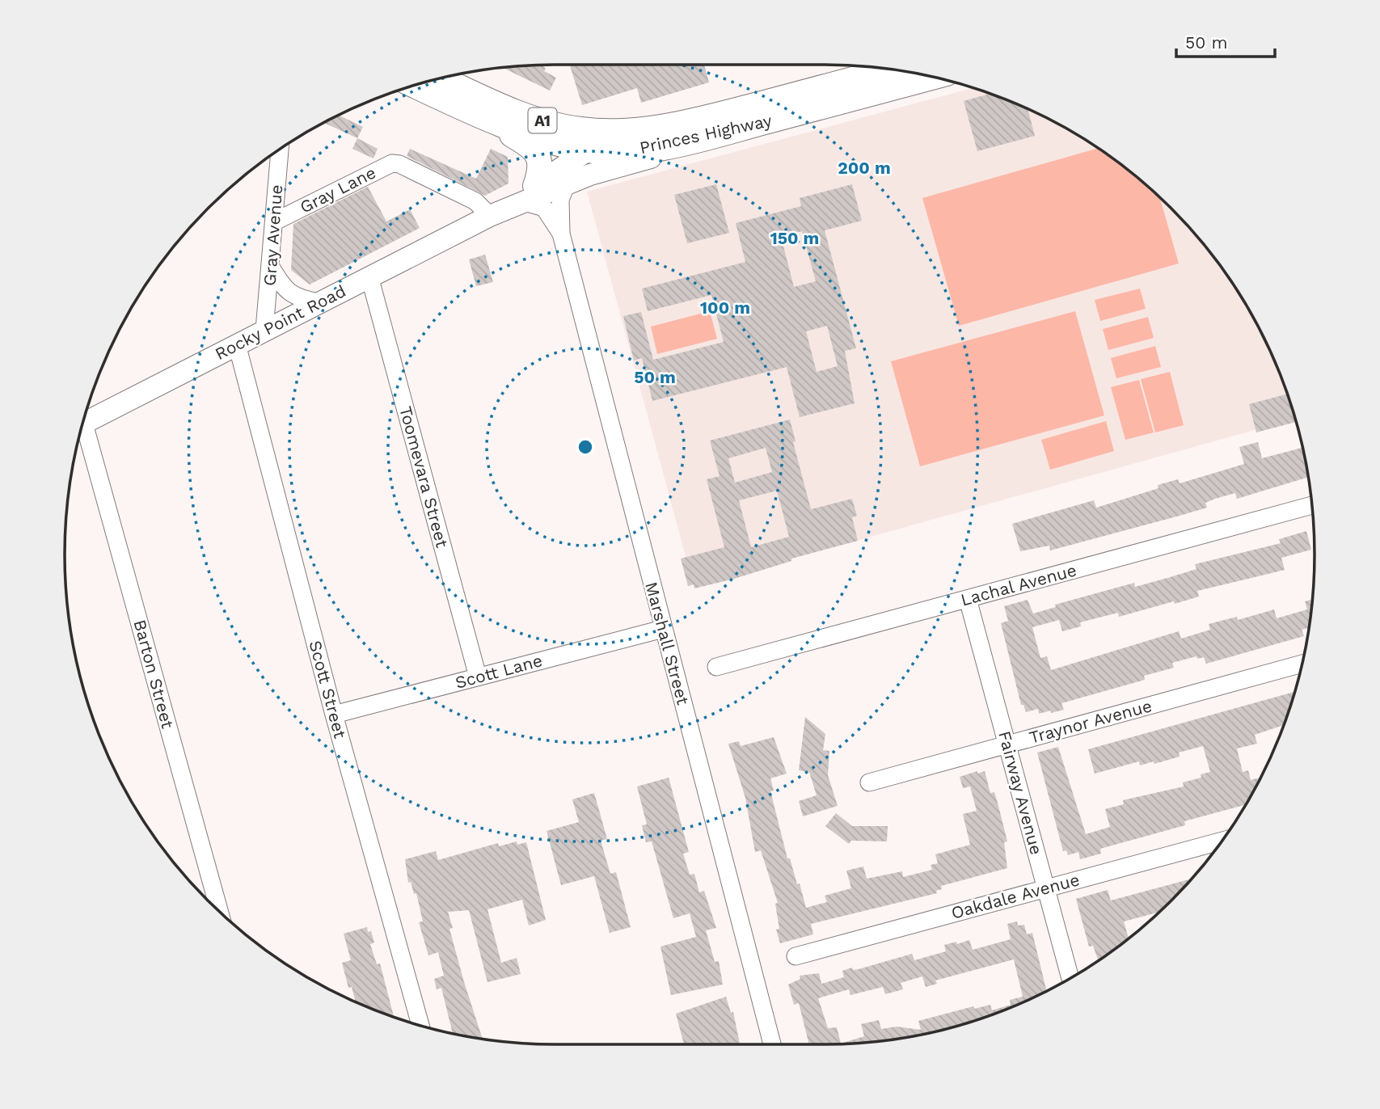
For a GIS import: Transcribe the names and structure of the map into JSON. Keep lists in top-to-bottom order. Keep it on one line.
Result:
{"streets":{"highway":["A1","Princes Highway"],"main road":["Rocky Point Road"],"street":["Gray Lane","Gray Avenue","Toomevara Street","Lachal Avenue","Marshall Street","Scott Lane","Barton Street","Scott Street","Traynor Avenue","Fairway Avenue","Oakdale Avenue"]},"crossings":[["Princes Highway","Rocky Point Road"],["Gray Lane","Gray Avenue"],["Gray Lane","Rocky Point Road"],["Gray Avenue","Rocky Point Road"],["Rocky Point Road","Toomevara Street"],["Rocky Point Road","Marshall Street"],["Rocky Point Road","Scott Street"],["Toomevara Street","Scott Lane"],["Lachal Avenue","Fairway Avenue"],["Marshall Street","Scott Lane"],["Scott Lane","Scott Street"],["Traynor Avenue","Fairway Avenue"],["Fairway Avenue","Oakdale Avenue"]],"scale_bar":"50 m","rings":["200 m","150 m","100 m","50 m"]}
